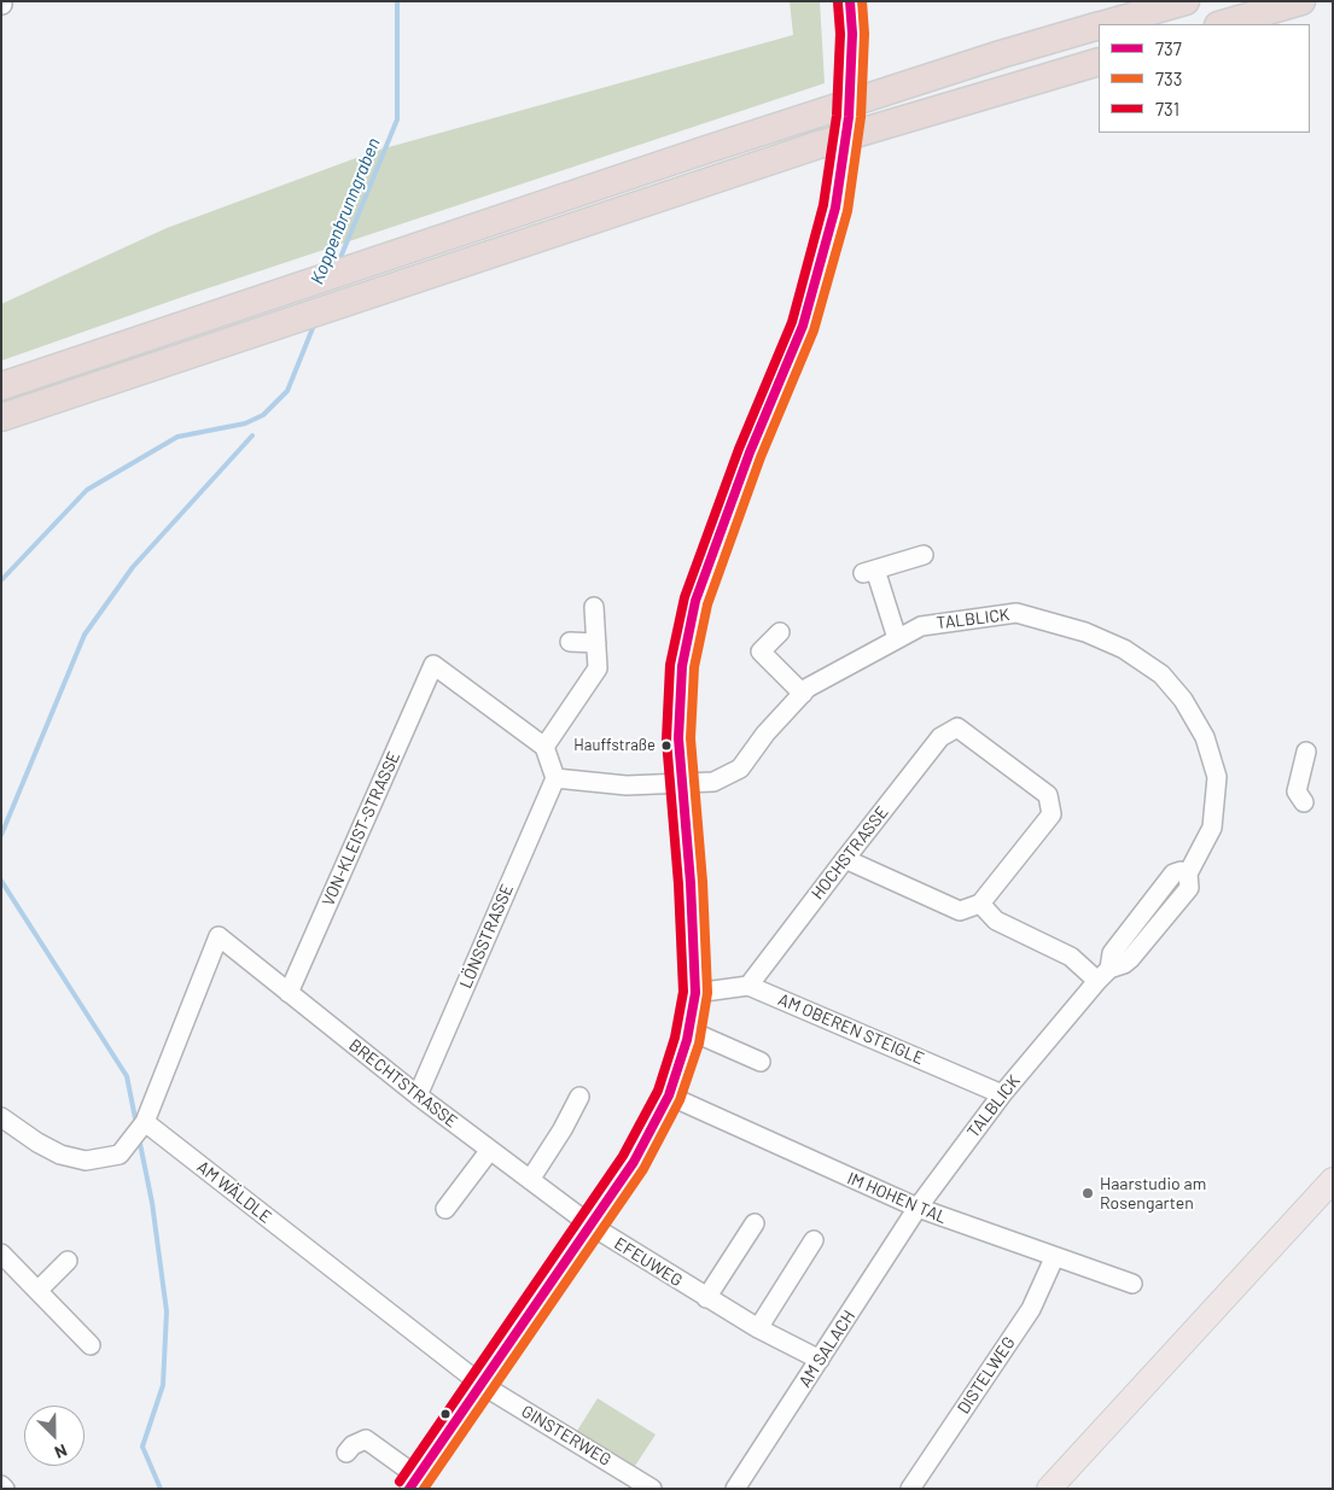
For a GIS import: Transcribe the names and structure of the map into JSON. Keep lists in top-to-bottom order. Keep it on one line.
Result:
{"streets":{"street":["TALBLICK","VON-KLEIST-STRASSE","HOCHSTRASSE","LÖNSSTRASSE","AM OBEREN STEIGLE","BRECHTSTRASSE","AM WÄLDLE","IM HOHEN TAL","EFEUWEG","AM SALACH","DISTELWEG","GINSTERWEG"]},"crossings":[["TALBLICK","AM OBEREN STEIGLE"],["TALBLICK","IM HOHEN TAL"],["TALBLICK","AM SALACH"],["VON-KLEIST-STRASSE","BRECHTSTRASSE"],["HOCHSTRASSE","AM OBEREN STEIGLE"],["LÖNSSTRASSE","BRECHTSTRASSE"],["BRECHTSTRASSE","AM WÄLDLE"],["BRECHTSTRASSE","EFEUWEG"],["AM WÄLDLE","GINSTERWEG"],["IM HOHEN TAL","AM SALACH"],["IM HOHEN TAL","DISTELWEG"],["EFEUWEG","AM SALACH"]],"water":["Koppenbrunngraben"],"places":["Hauffstraße","Haarstudio am Rosengarten"],"lines":["transit line 737","transit line 733","transit line 731"],"legend":["737","733","731"],"north":"bottom right"}
